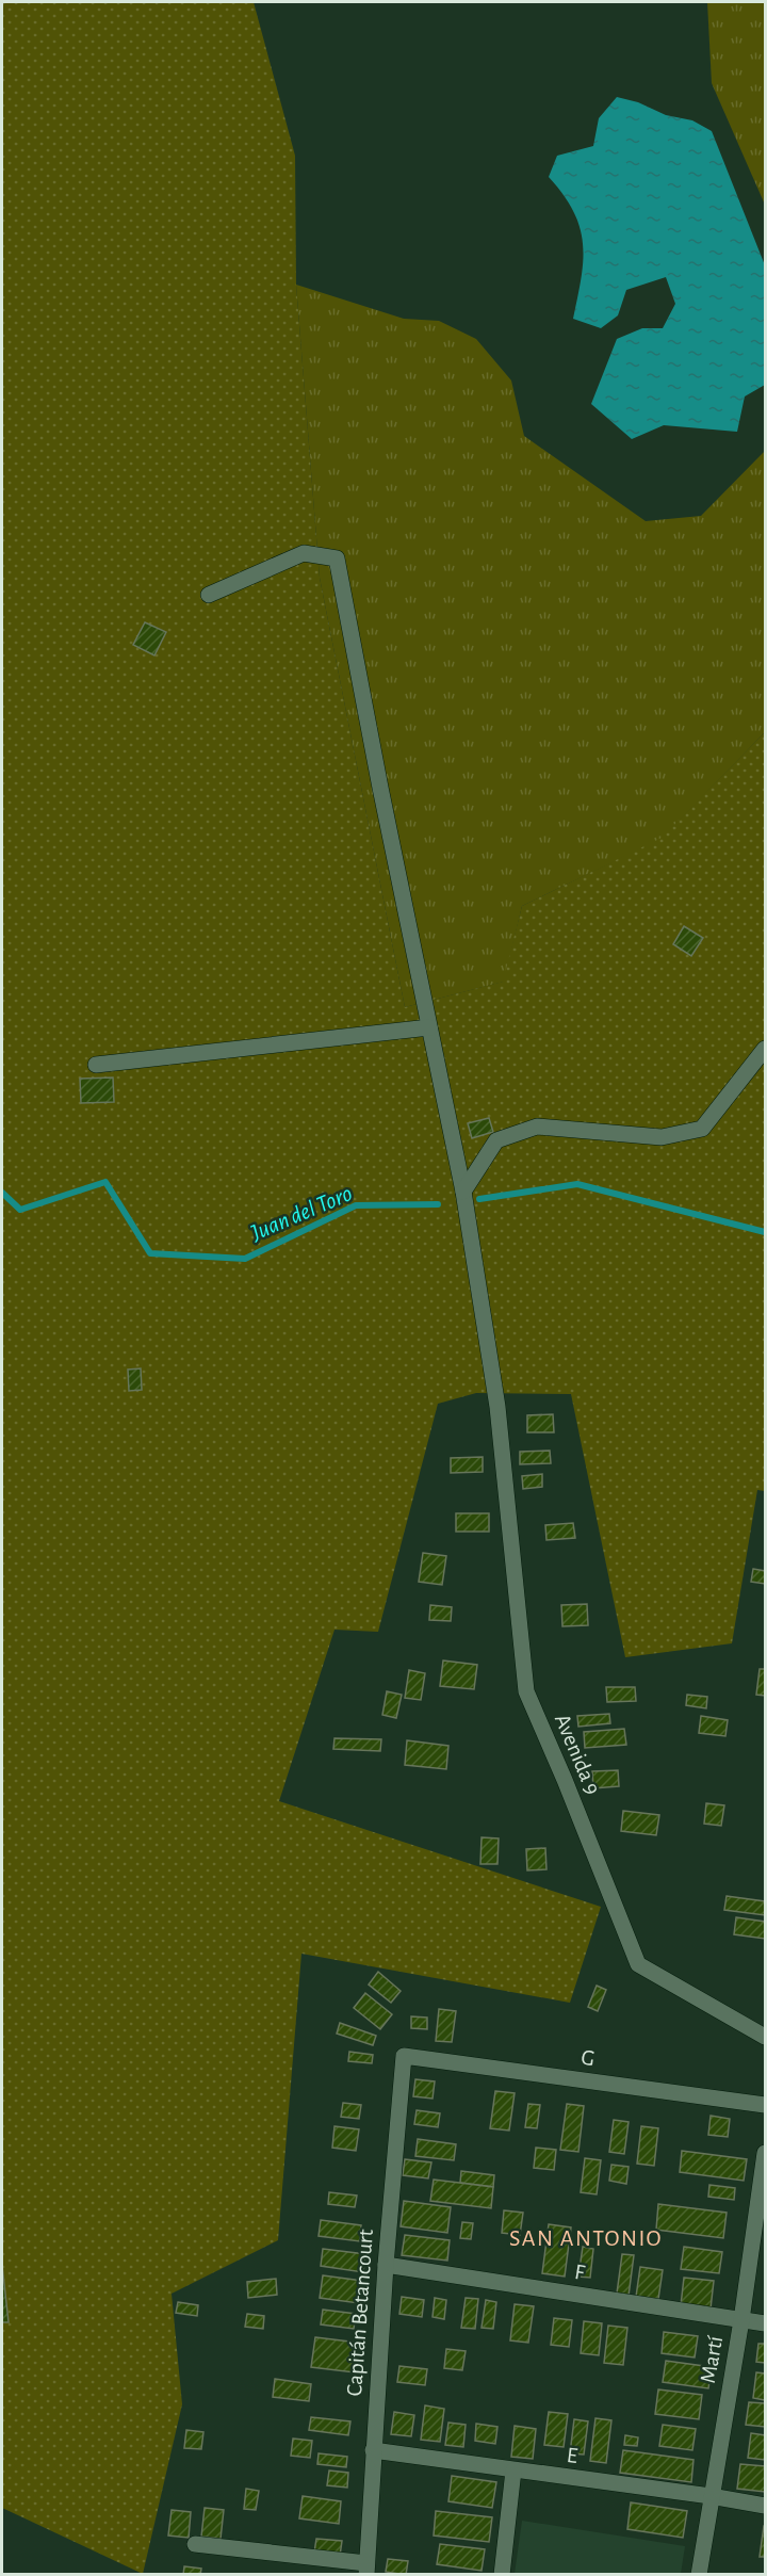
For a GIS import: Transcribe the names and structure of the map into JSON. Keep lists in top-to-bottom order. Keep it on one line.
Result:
{"streets":{"street":["Avenida 9","G","F","Capitán Betancourt","Martí","E"]},"crossings":[["G","Capitán Betancourt"],["F","Capitán Betancourt"],["F","Martí"],["Capitán Betancourt","E"],["Martí","E"]],"districts":["SAN ANTONIO"],"water":["Juan del Toro"]}
